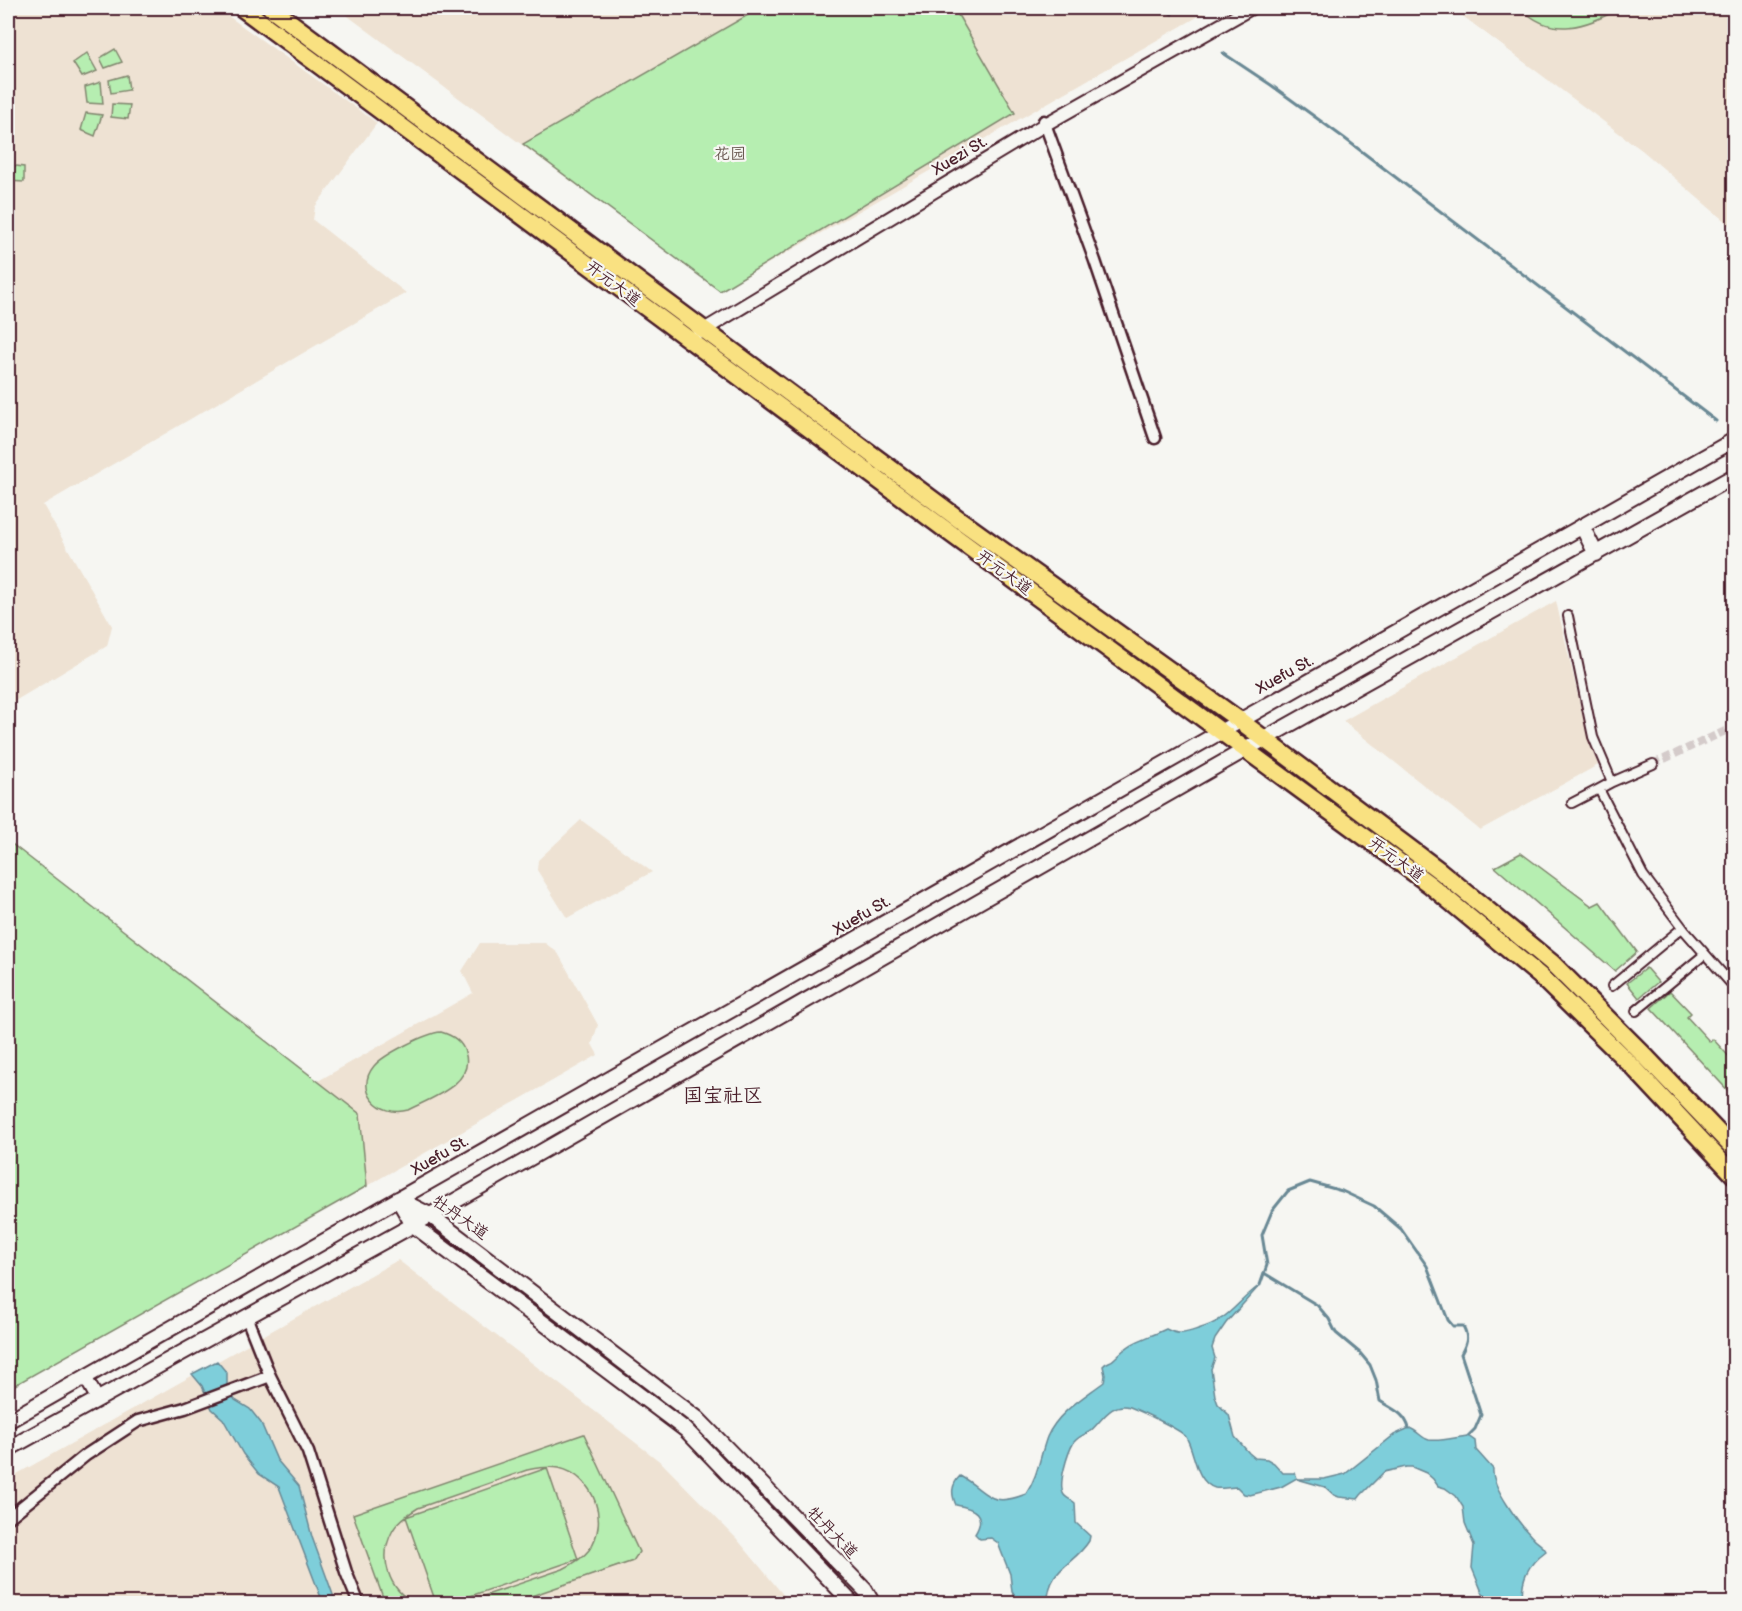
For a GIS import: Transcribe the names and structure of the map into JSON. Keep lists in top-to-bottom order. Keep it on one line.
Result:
{"streets":{"main road":["开元大道","Xuefu St.","牡丹大道"],"street":["Xuezi St."]},"crossings":[["Xuezi St.","开元大道"],["开元大道","Xuefu St."],["Xuefu St.","牡丹大道"]],"districts":["国宝社区"],"parks":["花园"]}
